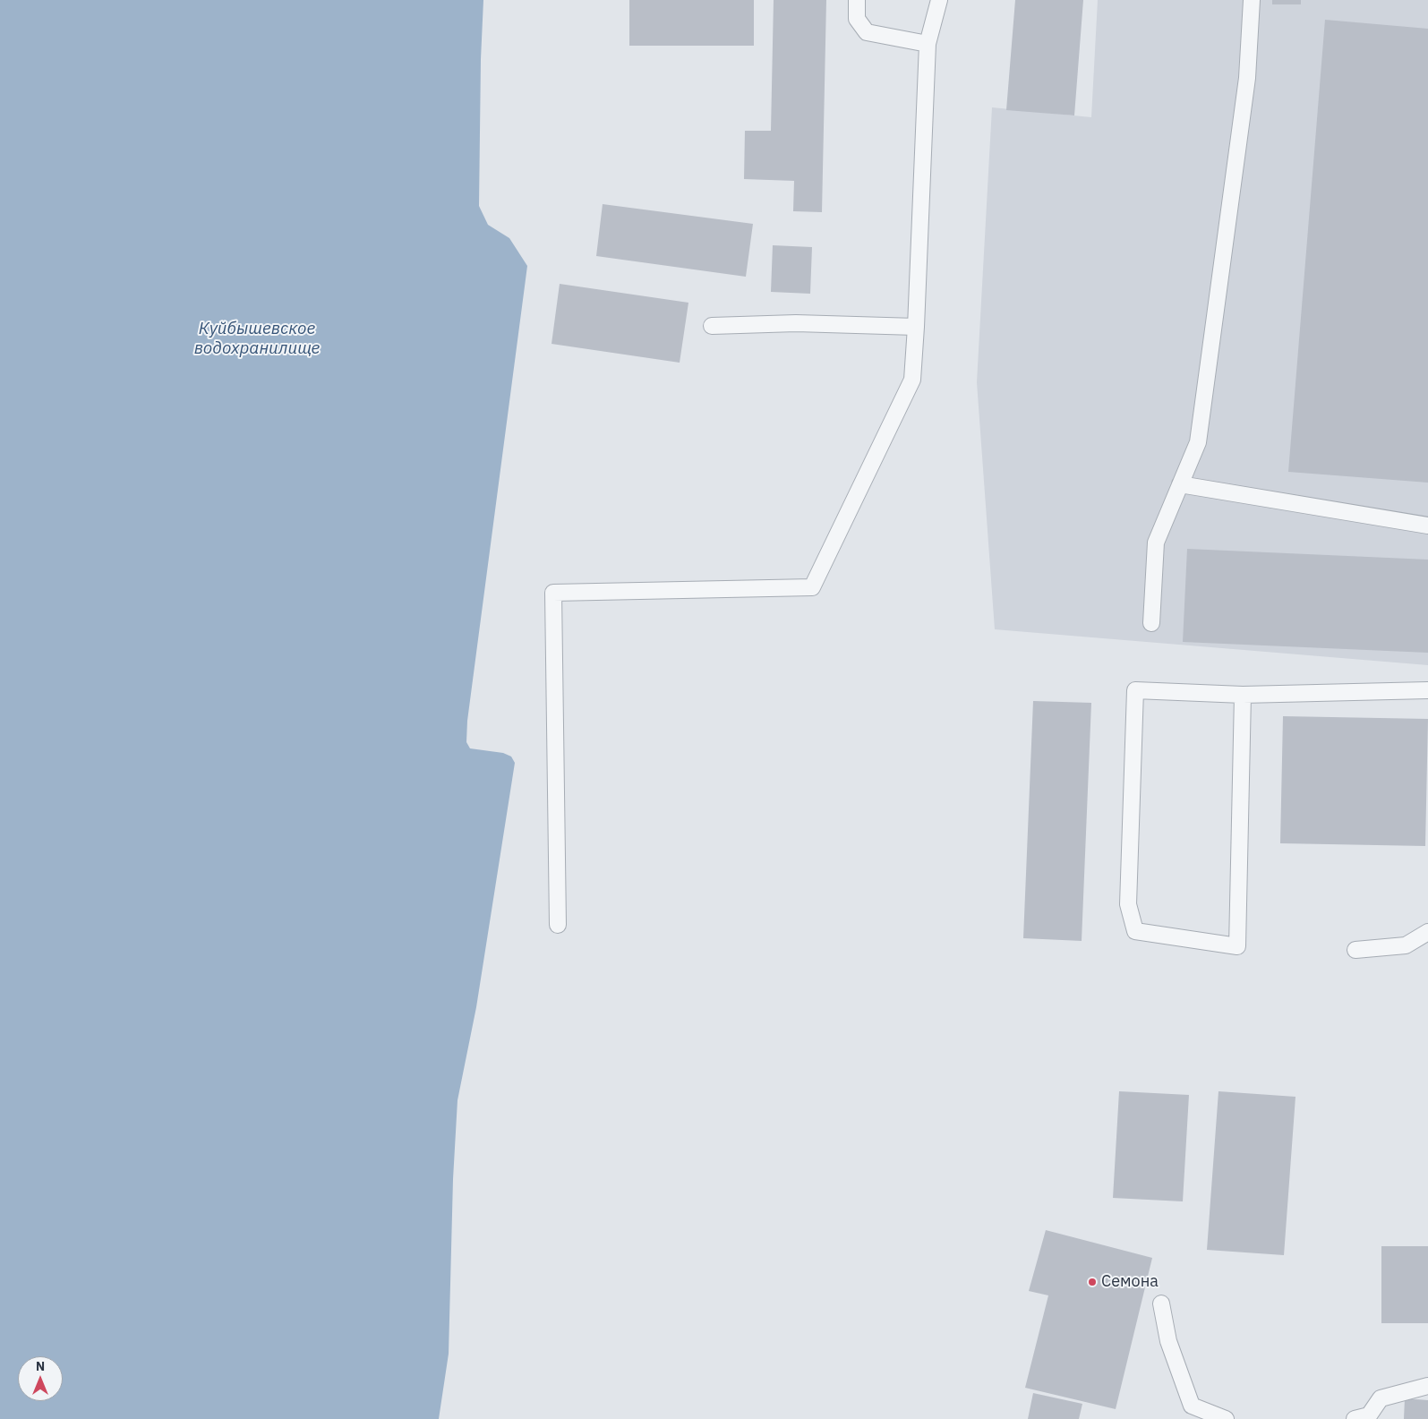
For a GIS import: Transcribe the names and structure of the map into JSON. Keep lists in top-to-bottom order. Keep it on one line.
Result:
{"water":["Куйбышевское водохранилище"],"places":["Семона"],"north":"top"}
